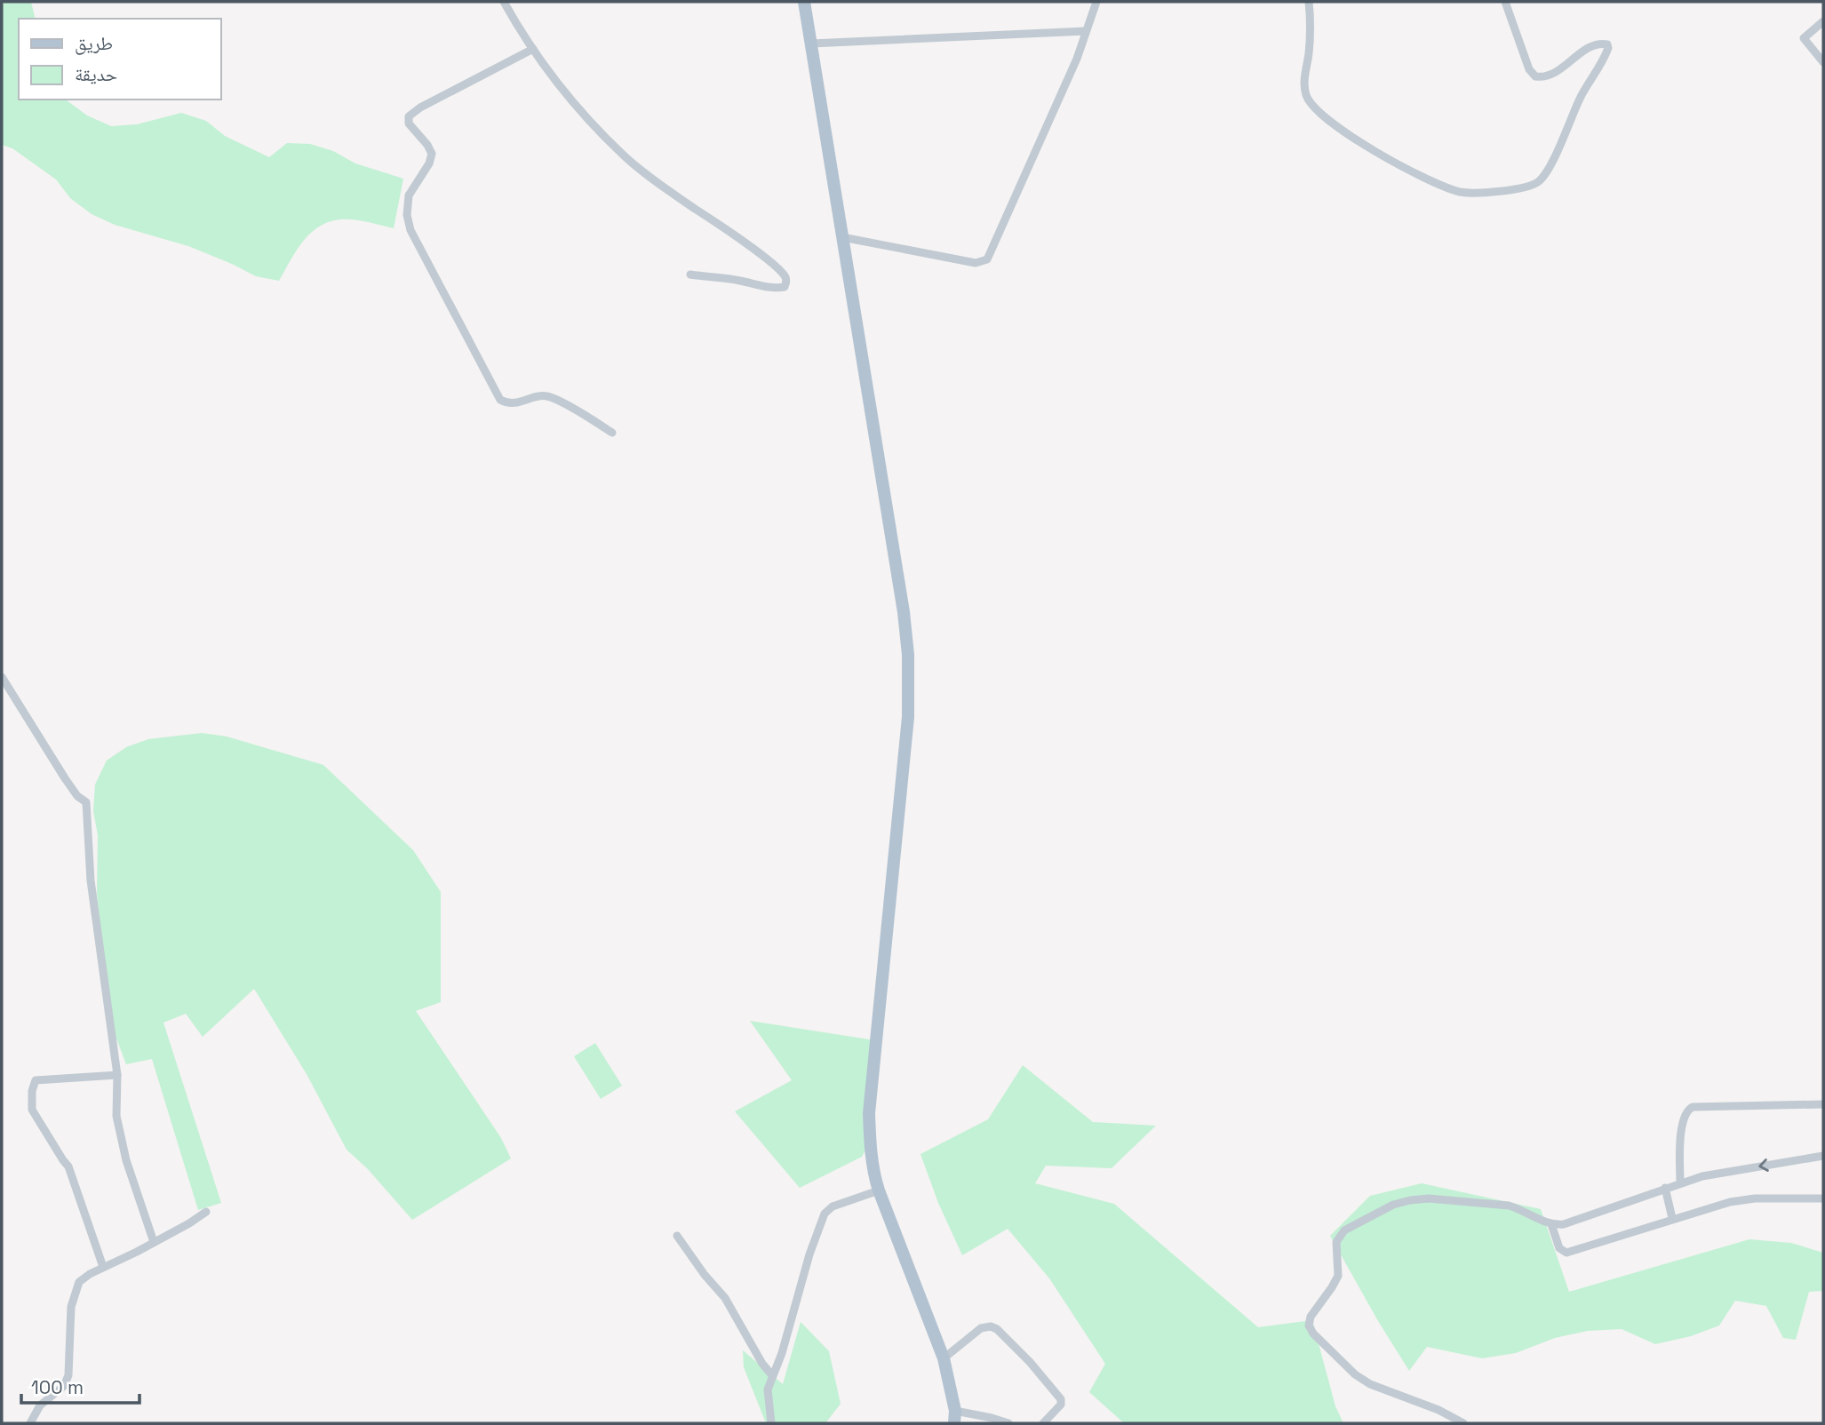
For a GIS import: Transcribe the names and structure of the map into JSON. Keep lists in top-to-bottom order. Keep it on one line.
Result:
{"legend":["طريق","حديقة"],"scale_bar":"100 m"}
